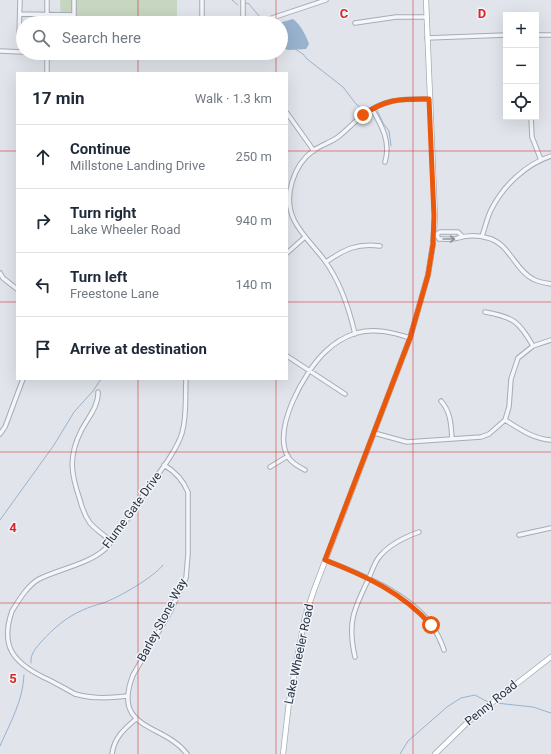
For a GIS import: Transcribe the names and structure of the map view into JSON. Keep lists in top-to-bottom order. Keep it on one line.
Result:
{"streets":{"street":["Flume Gate Drive","Barley Stone Way","Lake Wheeler Road","Penny Road"]},"crossings":[["Flume Gate Drive","Barley Stone Way"]],"page":{"map_buttons":["+","−"],"search":"Search here","heading":["17 min","Walk · 1.3 km"],"list":[["Continue","Millstone Landing Drive","250 m"],["Turn right","Lake Wheeler Road","940 m"],["Turn left","Freestone Lane","140 m"],"Arrive at destination"]},"grid":{"columns":["C","D"],"rows":["4","5"]}}
